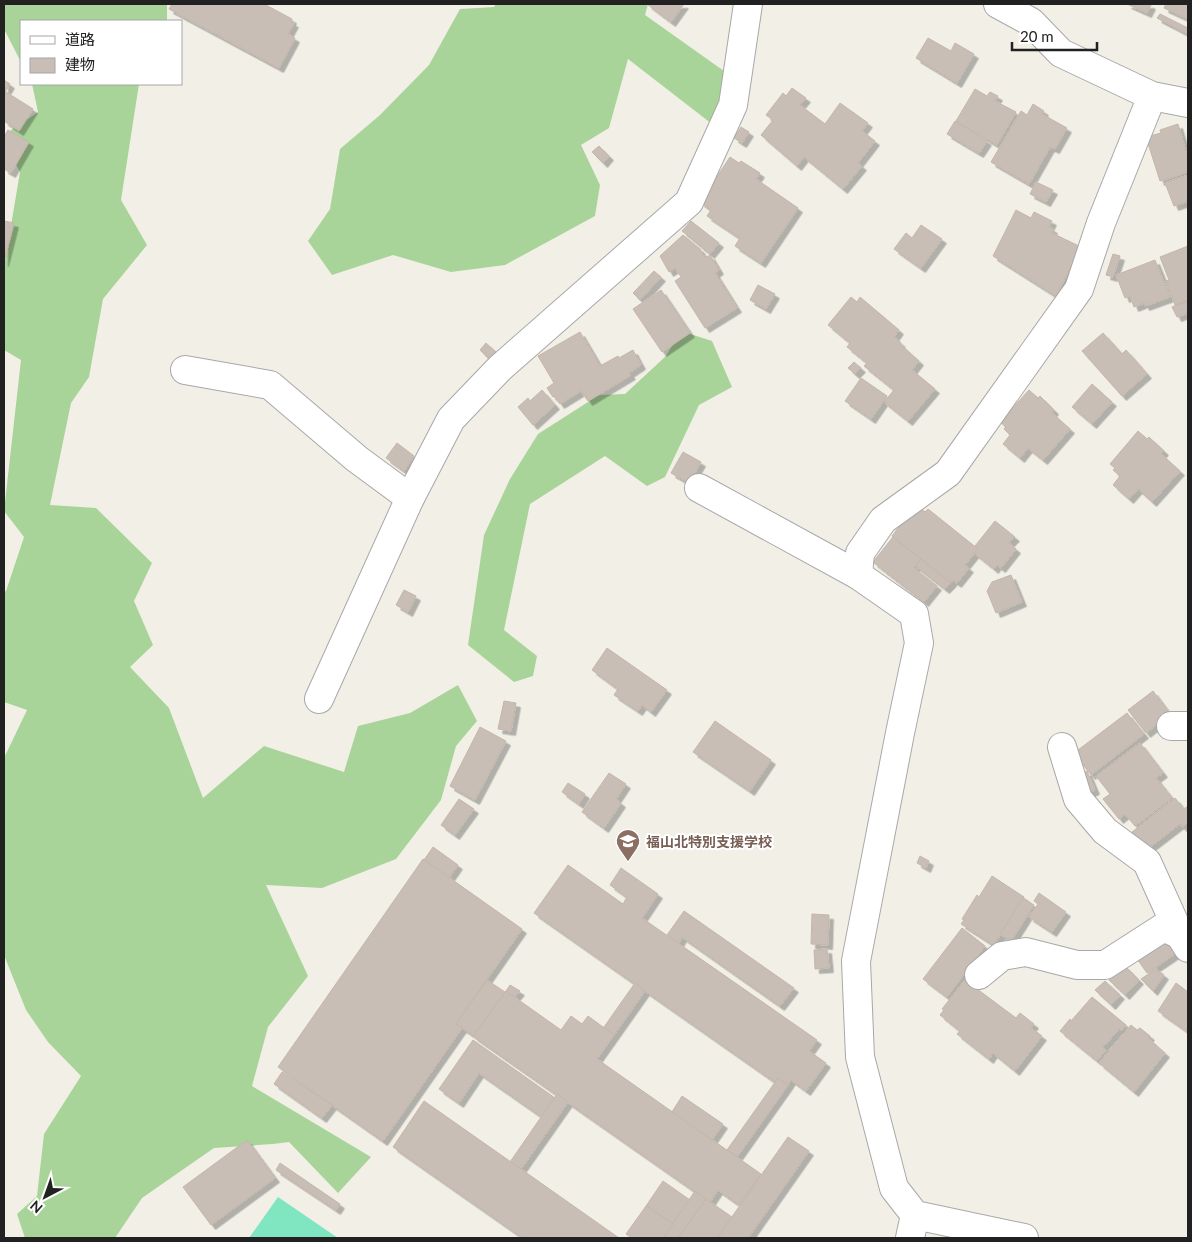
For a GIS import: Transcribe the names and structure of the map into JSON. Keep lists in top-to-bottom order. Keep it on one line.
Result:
{"places":{"school or university":["福山北特別支援学校"]},"legend":["道路","建物"],"scale_bar":"20 m","north":"bottom left"}
